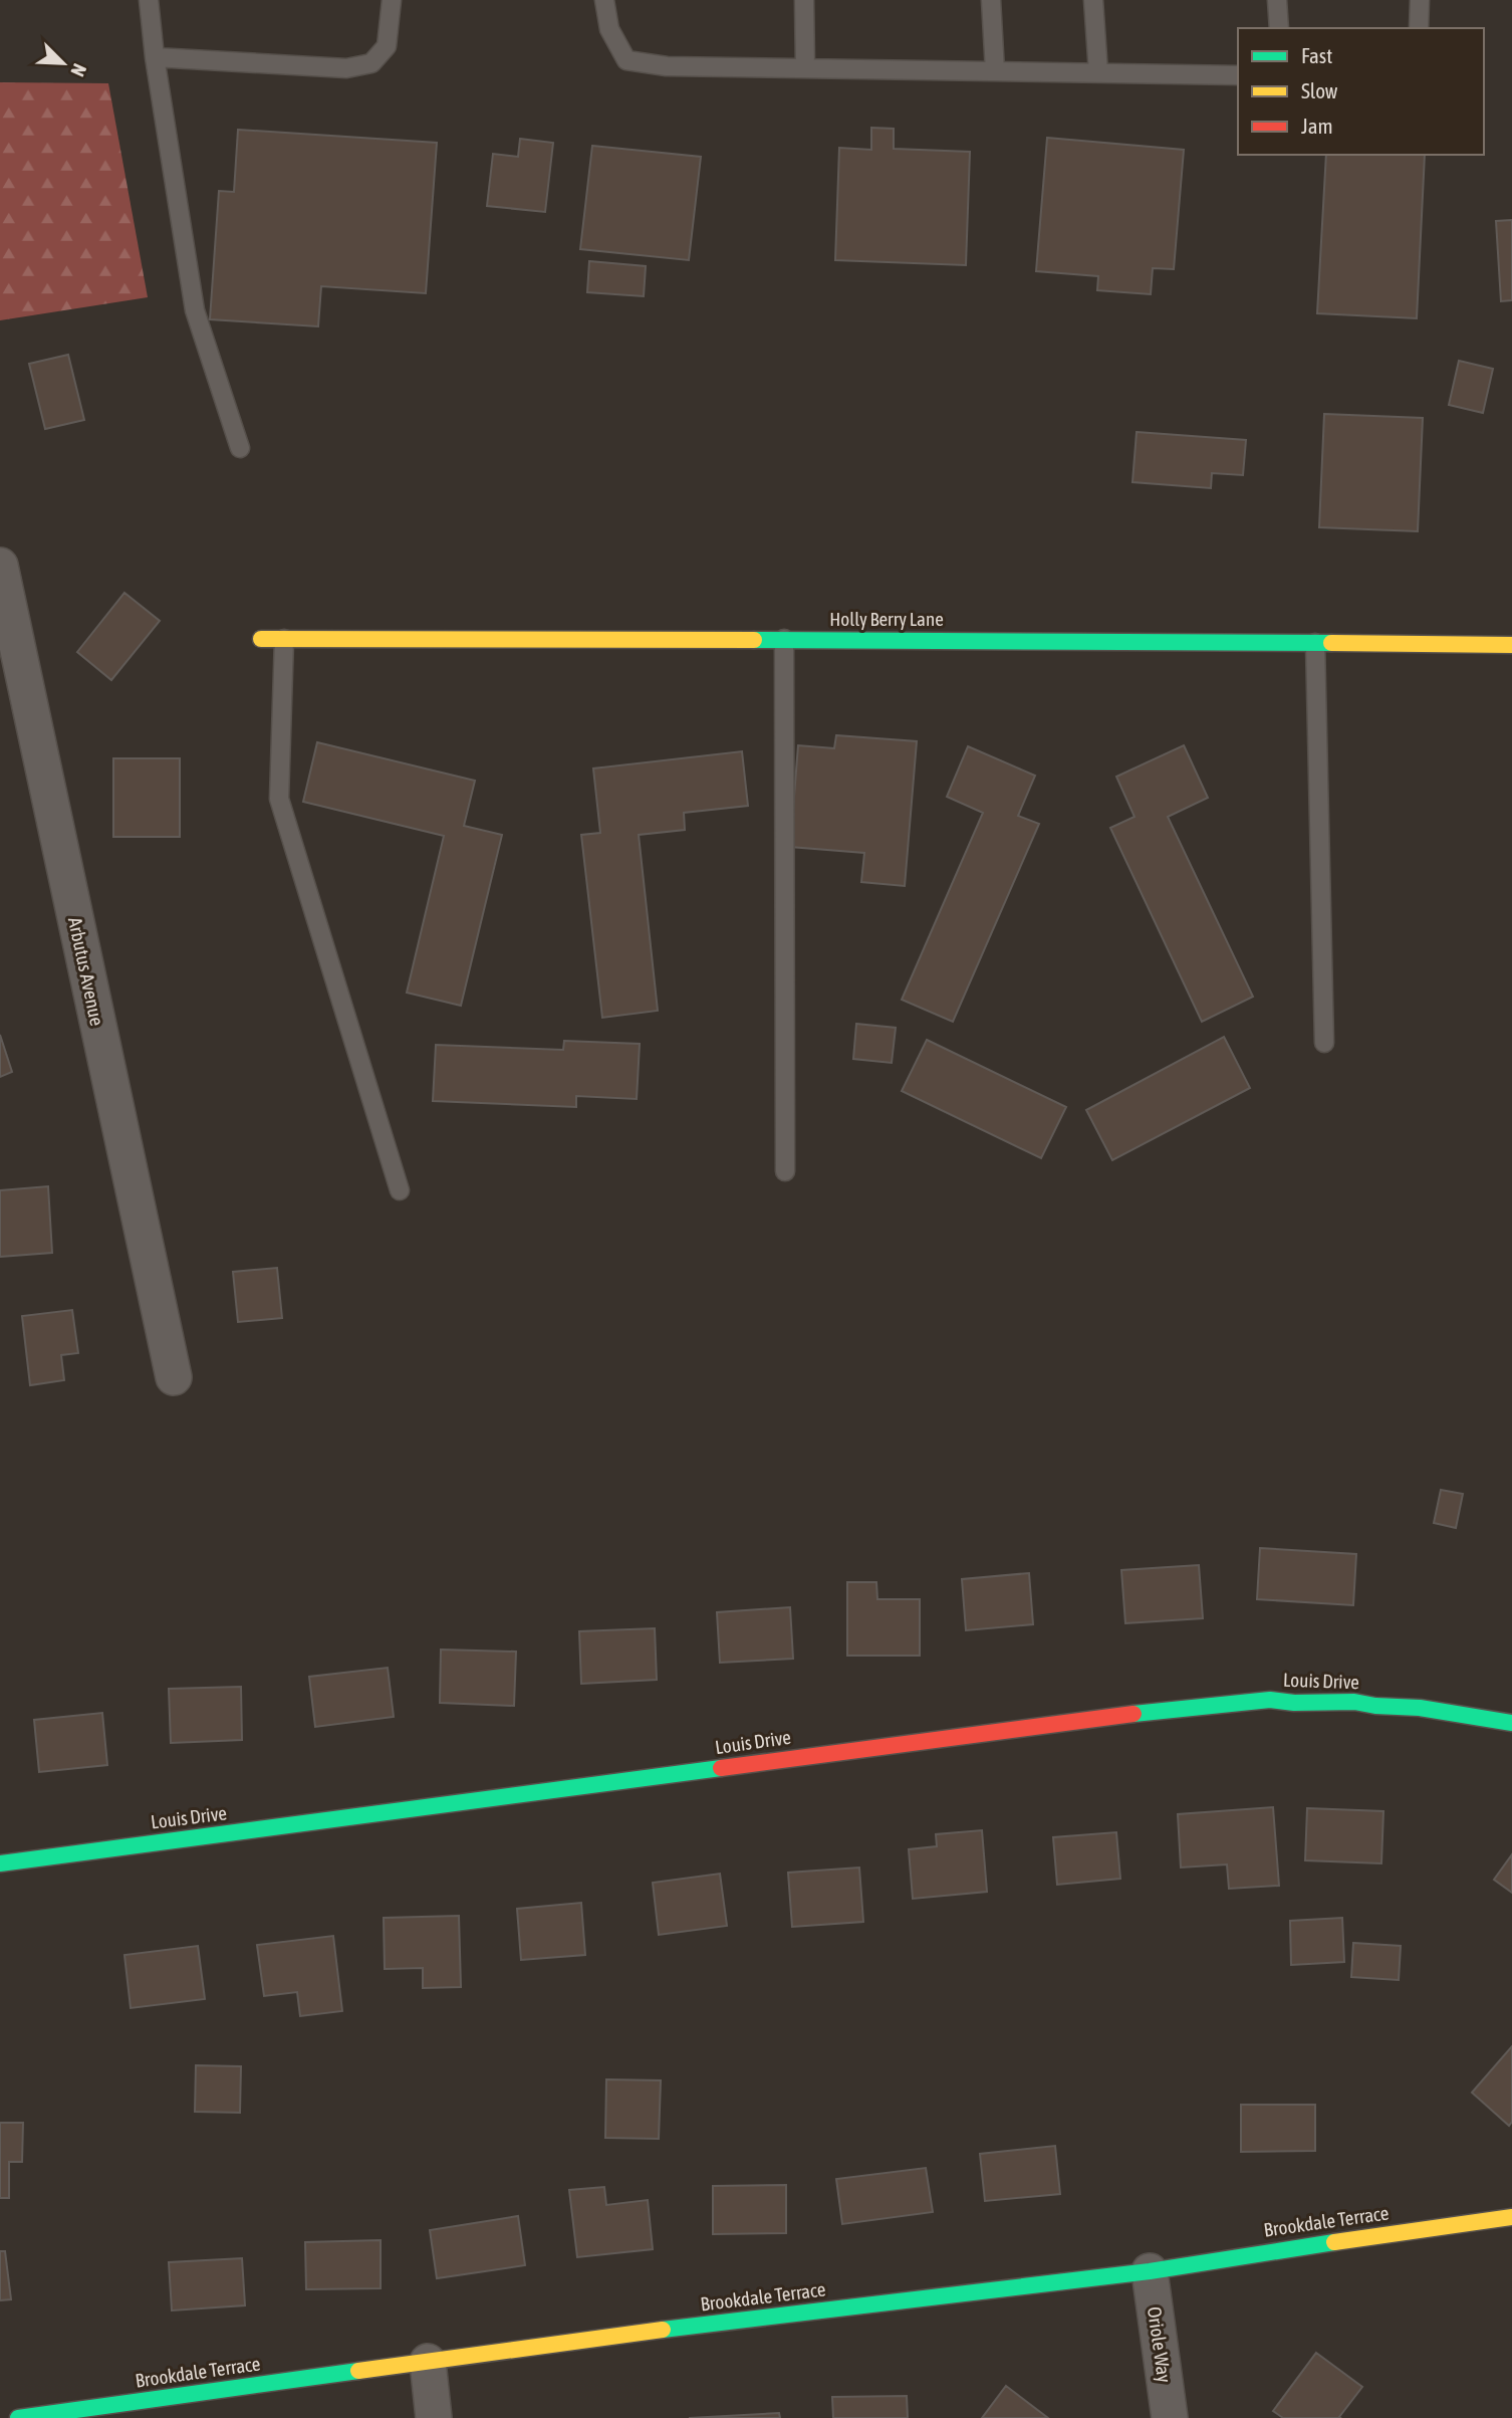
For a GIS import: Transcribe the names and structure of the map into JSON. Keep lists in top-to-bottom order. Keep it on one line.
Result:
{"streets":{"street":["Holly Berry Lane","Arbutus Avenue","Louis Drive","Brookdale Terrace","Oriole Way"]},"crossings":[["Brookdale Terrace","Oriole Way"]],"legend":["Fast","Slow","Jam"],"north":"bottom right"}
